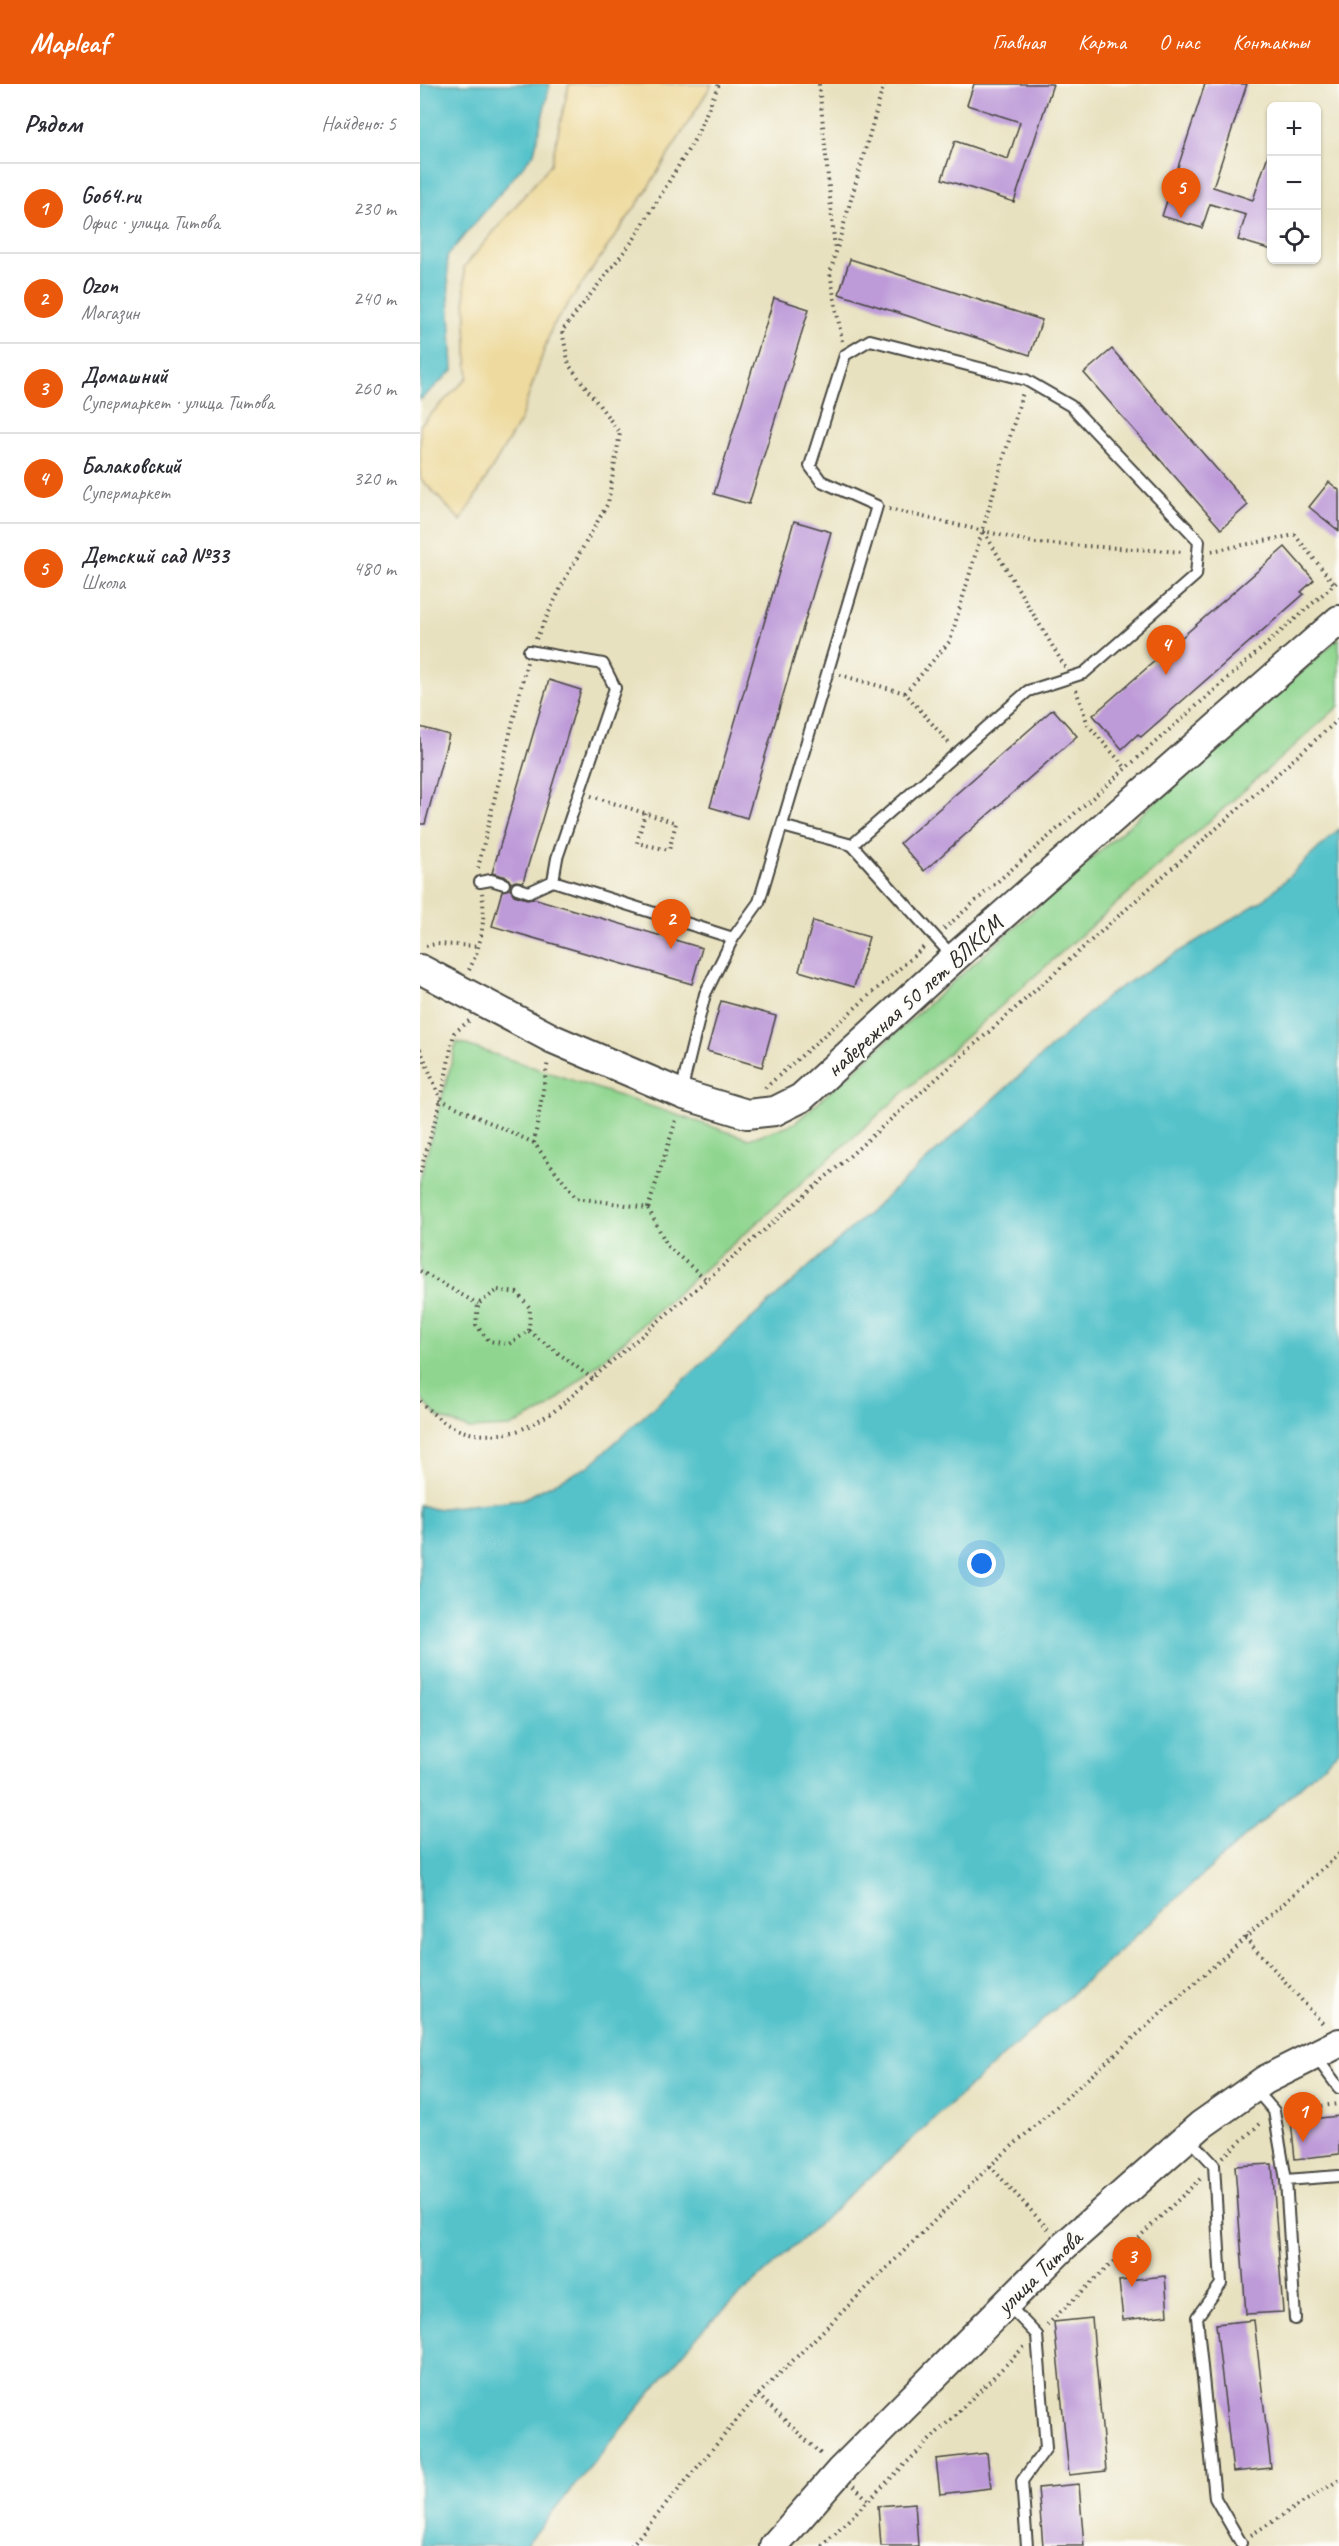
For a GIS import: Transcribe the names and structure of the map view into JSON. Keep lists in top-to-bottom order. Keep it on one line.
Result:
{"streets":{"street":["набережная 50 лет ВЛКСМ","улица Титова"]},"page":{"header":"Mapleaf","nav":["Главная","Карта","О нас","Контакты"],"heading":["Рядом","Найдено: 5"],"map_buttons":["+","−"],"list":[{"mark":"1","name":"Go64.ru","note":"Офис · улица Титова","value":"230 m"},{"mark":"2","name":"Ozon","note":"Магазин","value":"240 m"},{"mark":"3","name":"Домашний","note":"Супермаркет · улица Титова","value":"260 m"},{"mark":"4","name":"Балаковский","note":"Супермаркет","value":"320 m"},{"mark":"5","name":"Детский сад №33","note":"Школа","value":"480 m"}],"pins":["5","4","2","1","3"]}}
